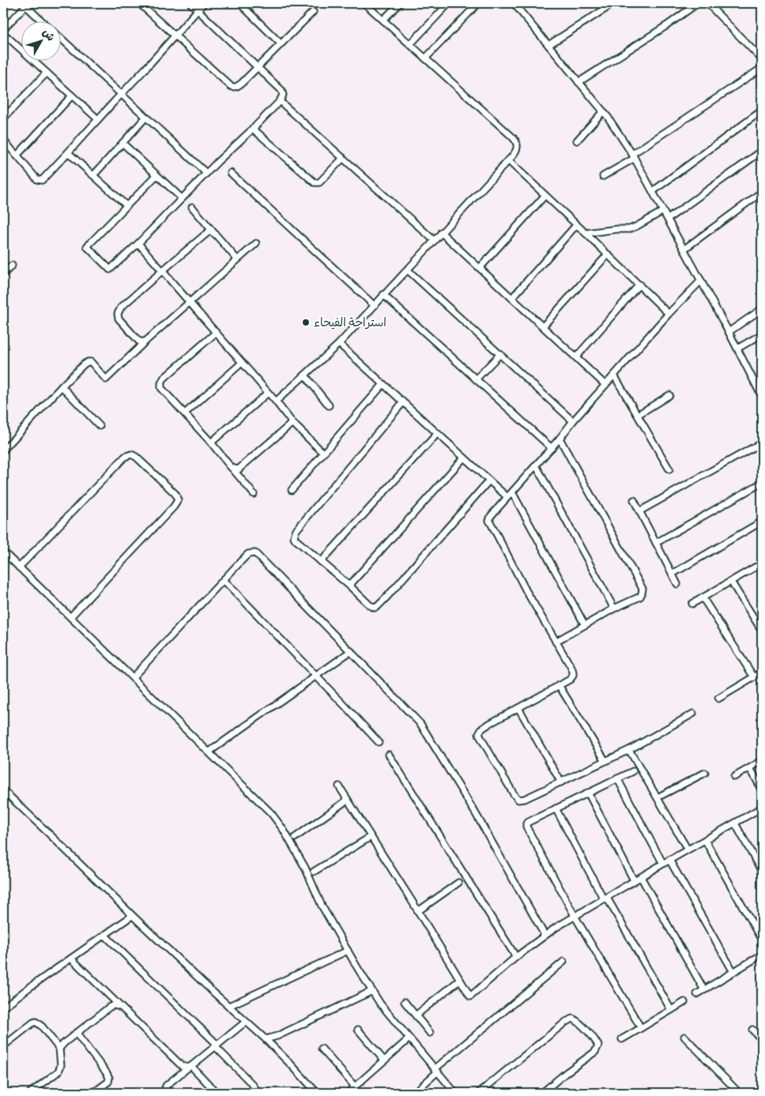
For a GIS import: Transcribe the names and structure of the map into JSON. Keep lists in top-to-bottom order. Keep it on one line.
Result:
{"places":["استراحة الفيحاء"],"north":"top right"}
